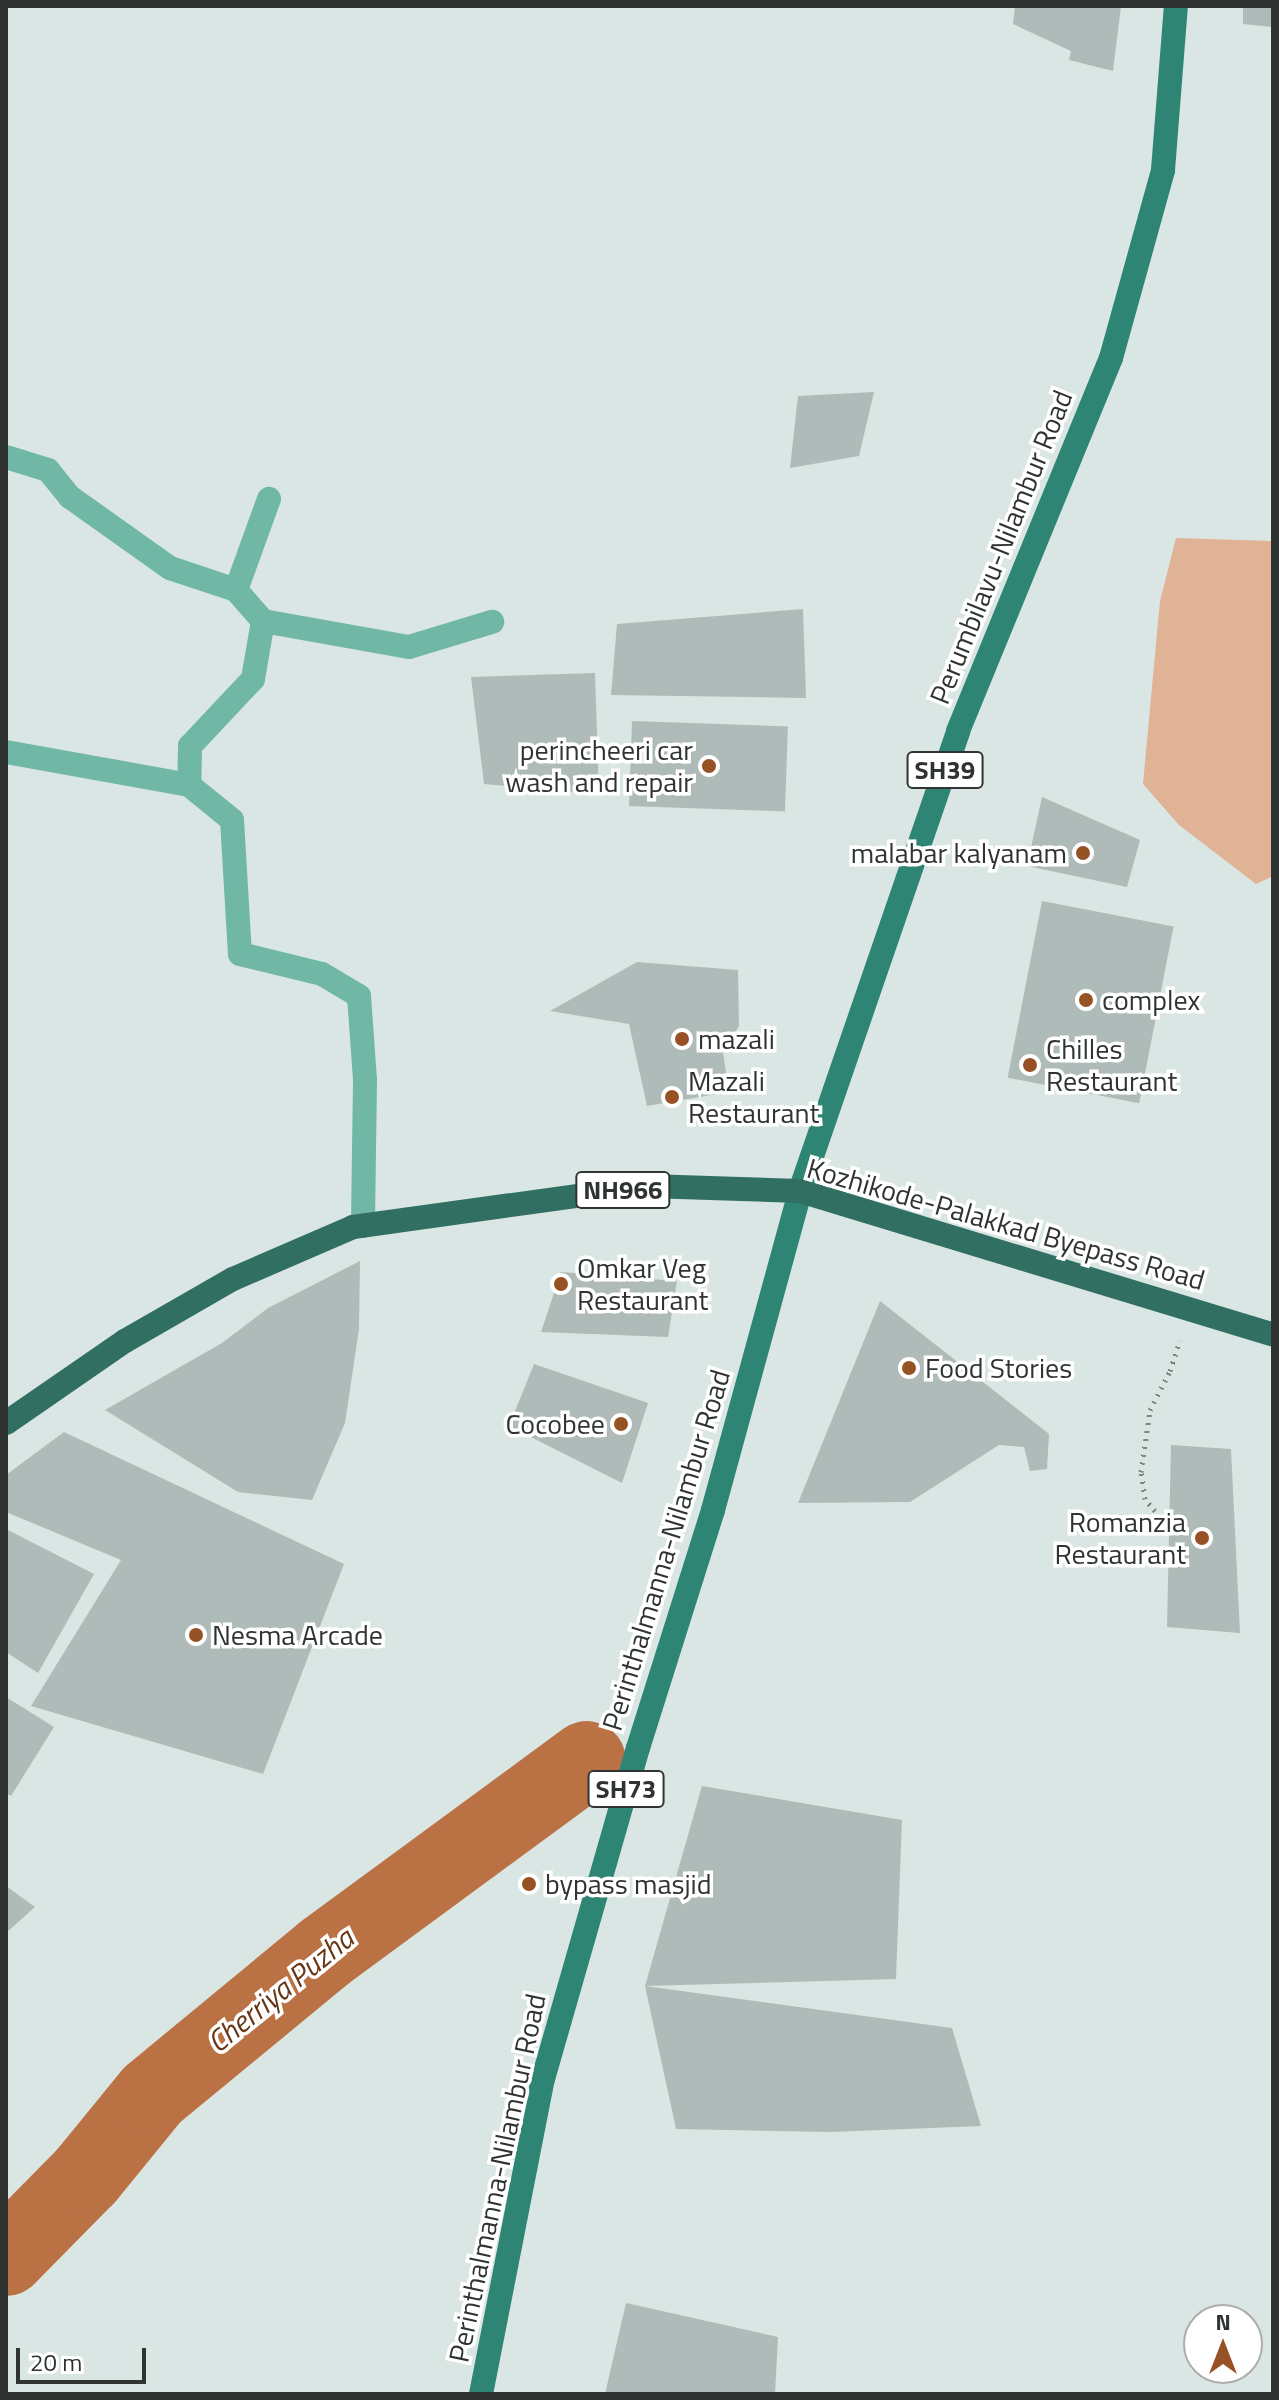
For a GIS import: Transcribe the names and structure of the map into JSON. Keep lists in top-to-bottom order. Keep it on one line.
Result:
{"streets":{"highway":["NH966","Kozhikode-Palakkad Byepass Road"],"main road":["Perumbilavu-Nilambur Road","SH39","Perinthalmanna-Nilambur Road","SH73"]},"crossings":[["Perumbilavu-Nilambur Road","Kozhikode-Palakkad Byepass Road"],["Perumbilavu-Nilambur Road","Perinthalmanna-Nilambur Road"],["Kozhikode-Palakkad Byepass Road","Perinthalmanna-Nilambur Road"]],"water":["Cherriya Puzha"],"places":["perincheeri car wash and repair","malabar kalyanam","complex","mazali","Chilles Restaurant","Mazali Restaurant","Omkar Veg Restaurant","Food Stories","Cocobee","Romanzia Restaurant","Nesma Arcade","bypass masjid"],"scale_bar":"20 m","north":"top"}
